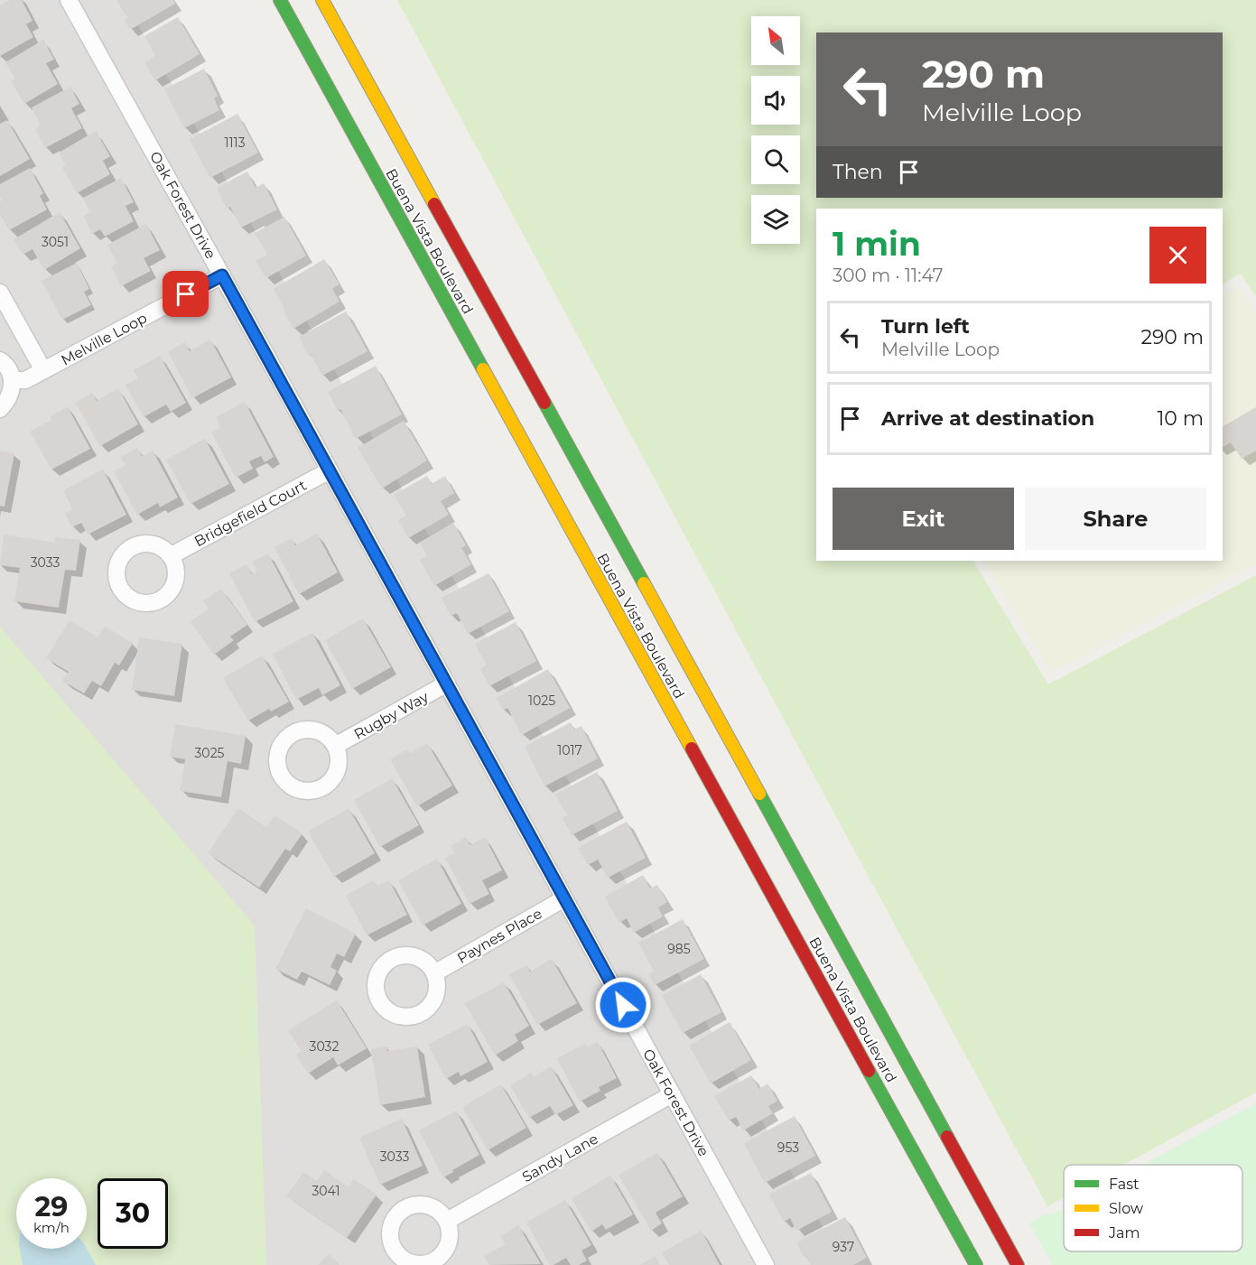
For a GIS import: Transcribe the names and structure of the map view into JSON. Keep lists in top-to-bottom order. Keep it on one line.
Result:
{"streets":{"main road":["Buena Vista Boulevard"],"street":["Oak Forest Drive","Melville Loop","Bridgefield Court","Rugby Way","Paynes Place","Sandy Lane"]},"crossings":[["Oak Forest Drive","Melville Loop"],["Oak Forest Drive","Bridgefield Court"],["Oak Forest Drive","Rugby Way"],["Oak Forest Drive","Paynes Place"],["Oak Forest Drive","Sandy Lane"]],"house_numbers":["1113","3051","3033","1025","1017","3025","985","3032","953","3033","3041","937"],"legend":["Fast","Slow","Jam"],"north":"top left","page":{"turn":["290 m","Melville Loop"],"then":"Then","heading":["1 min","300 m · 11:47"],"list":[{"name":"Turn left","note":"Melville Loop","value":"290 m"},{"name":"Arrive at destination","value":"10 m"}],"buttons":["Exit","Share"],"speed":"29 km/h","limit":"30"}}
